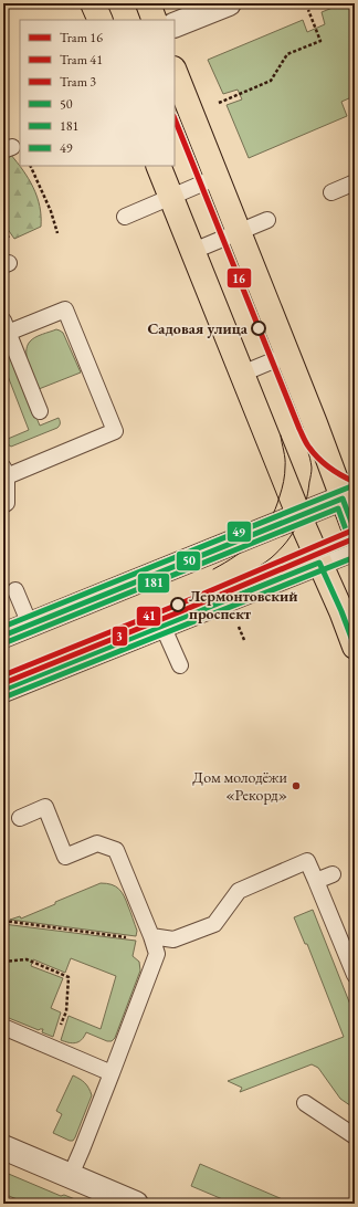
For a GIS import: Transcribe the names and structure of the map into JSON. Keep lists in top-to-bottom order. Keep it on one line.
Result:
{"places":["Садовая улица","Лермонтовский проспект","Дом молодёжи «Рекорд»"],"lines":["tram line 16","transit line 49","transit line 50","transit line 181","tram line 41","tram line 3"],"legend":["Tram 16","Tram 41","Tram 3","50","181","49"]}
